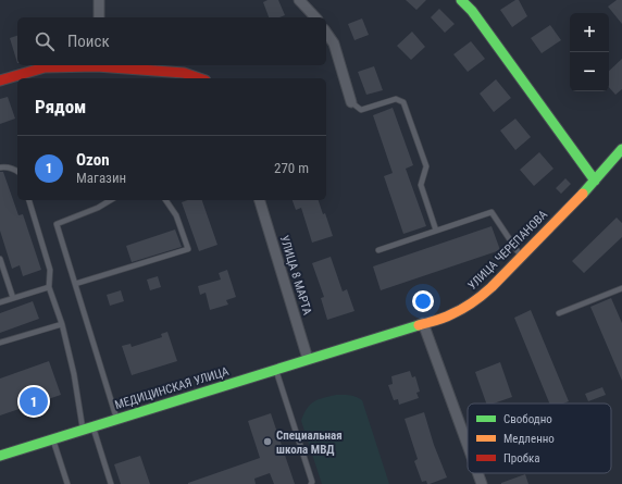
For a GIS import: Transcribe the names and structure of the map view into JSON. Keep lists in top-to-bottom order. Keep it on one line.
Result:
{"streets":{"main road":["УЛИЦА ЧЕРЕПАНОВА","МЕДИЦИНСКАЯ УЛИЦА"],"street":["УЛИЦА 8 МАРТА"]},"crossings":[["УЛИЦА ЧЕРЕПАНОВА","МЕДИЦИНСКАЯ УЛИЦА"],["УЛИЦА 8 МАРТА","МЕДИЦИНСКАЯ УЛИЦА"]],"places":["Специальная школа МВД"],"legend":["Свободно","Медленно","Пробка"],"page":{"map_buttons":["+","−"],"search":"Поиск","heading":"Рядом","list":[{"mark":"1","name":"Ozon","note":"Магазин","value":"270 m"}],"pins":"1"}}
